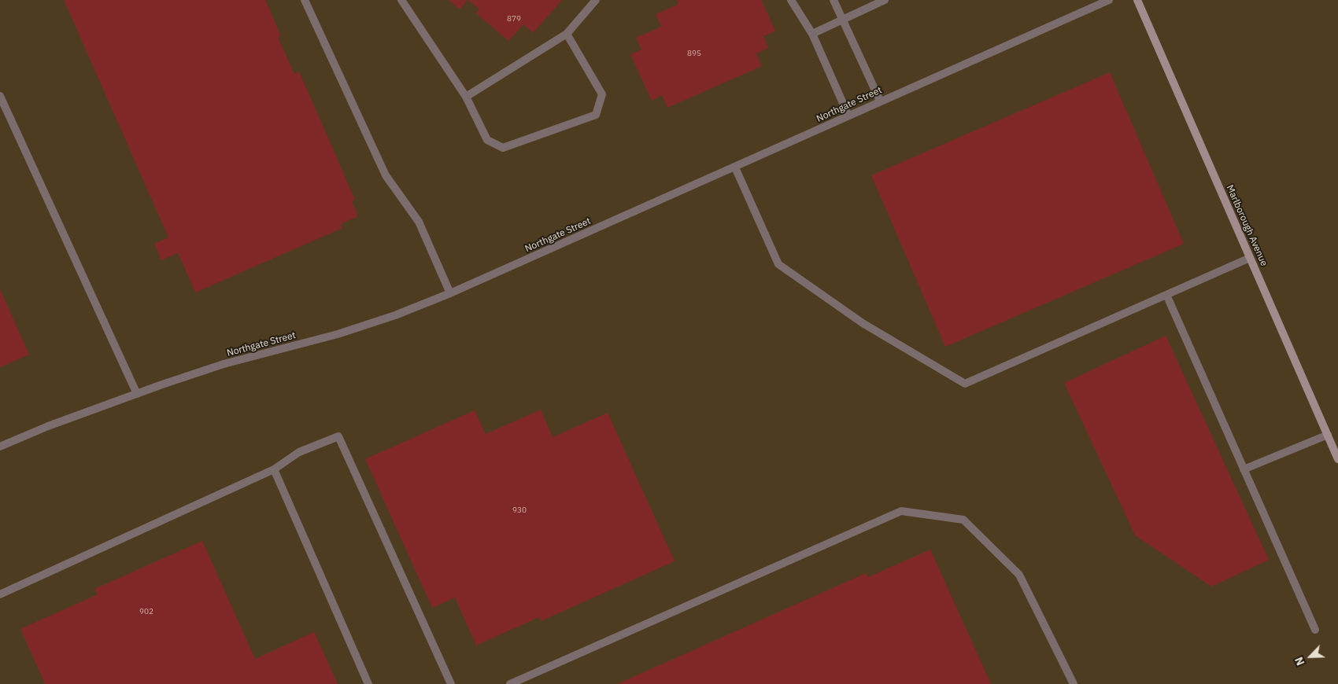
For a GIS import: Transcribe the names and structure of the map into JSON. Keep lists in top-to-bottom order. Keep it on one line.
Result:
{"streets":{"street":["Northgate Street","Marlborough Avenue"]},"house_numbers":["879","895","930","902"],"north":"bottom left"}
